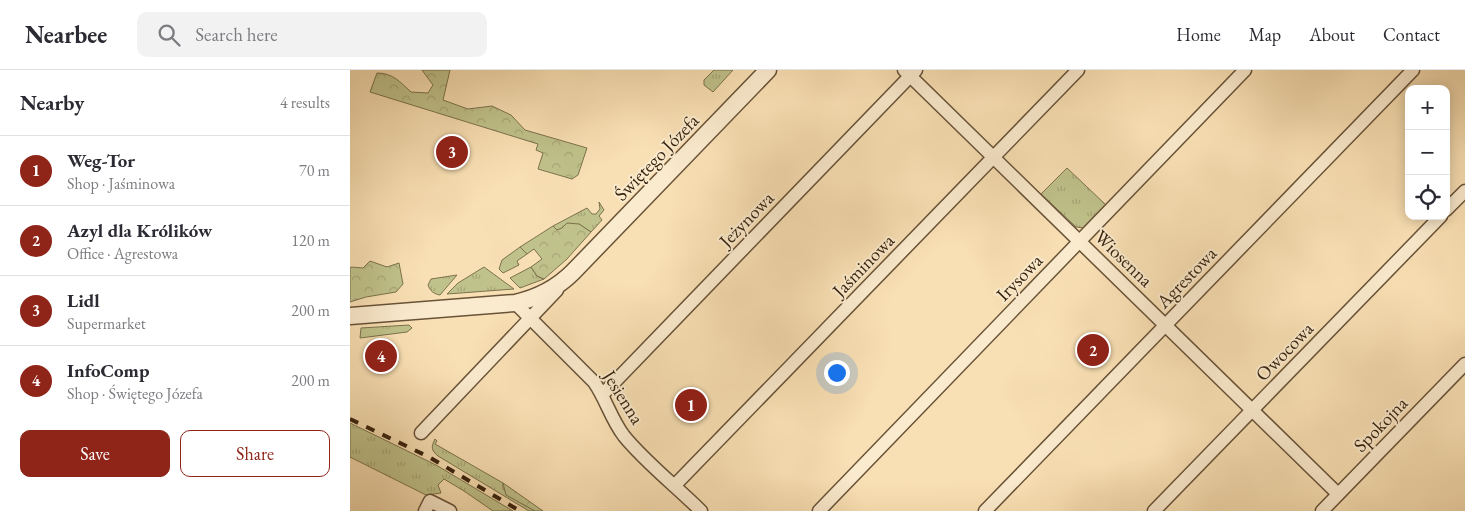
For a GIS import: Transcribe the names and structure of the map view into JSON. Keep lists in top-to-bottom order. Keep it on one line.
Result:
{"streets":{"street":["Świętego Józefa","Jeżynowa","Wiosenna","Jaśminowa","Irysowa","Agrestowa","Owocowa","Jesienna","Spokojna"]},"crossings":[["Świętego Józefa","Jesienna"],["Jeżynowa","Wiosenna"],["Jeżynowa","Jesienna"],["Wiosenna","Jaśminowa"],["Wiosenna","Irysowa"],["Wiosenna","Agrestowa"],["Wiosenna","Owocowa"],["Wiosenna","Spokojna"],["Jaśminowa","Jesienna"]],"page":{"header":"Nearbee","search":"Search here","nav":["Home","Map","About","Contact"],"heading":["Nearby","4 results"],"map_buttons":["+","−"],"pins":["3","2","4","1"],"list":[{"mark":"1","name":"Weg-Tor","note":"Shop · Jaśminowa","value":"70 m"},{"mark":"2","name":"Azyl dla Królików","note":"Office · Agrestowa","value":"120 m"},{"mark":"3","name":"Lidl","note":"Supermarket","value":"200 m"},{"mark":"4","name":"InfoComp","note":"Shop · Świętego Józefa","value":"200 m"}],"buttons":["Save","Share"]}}
